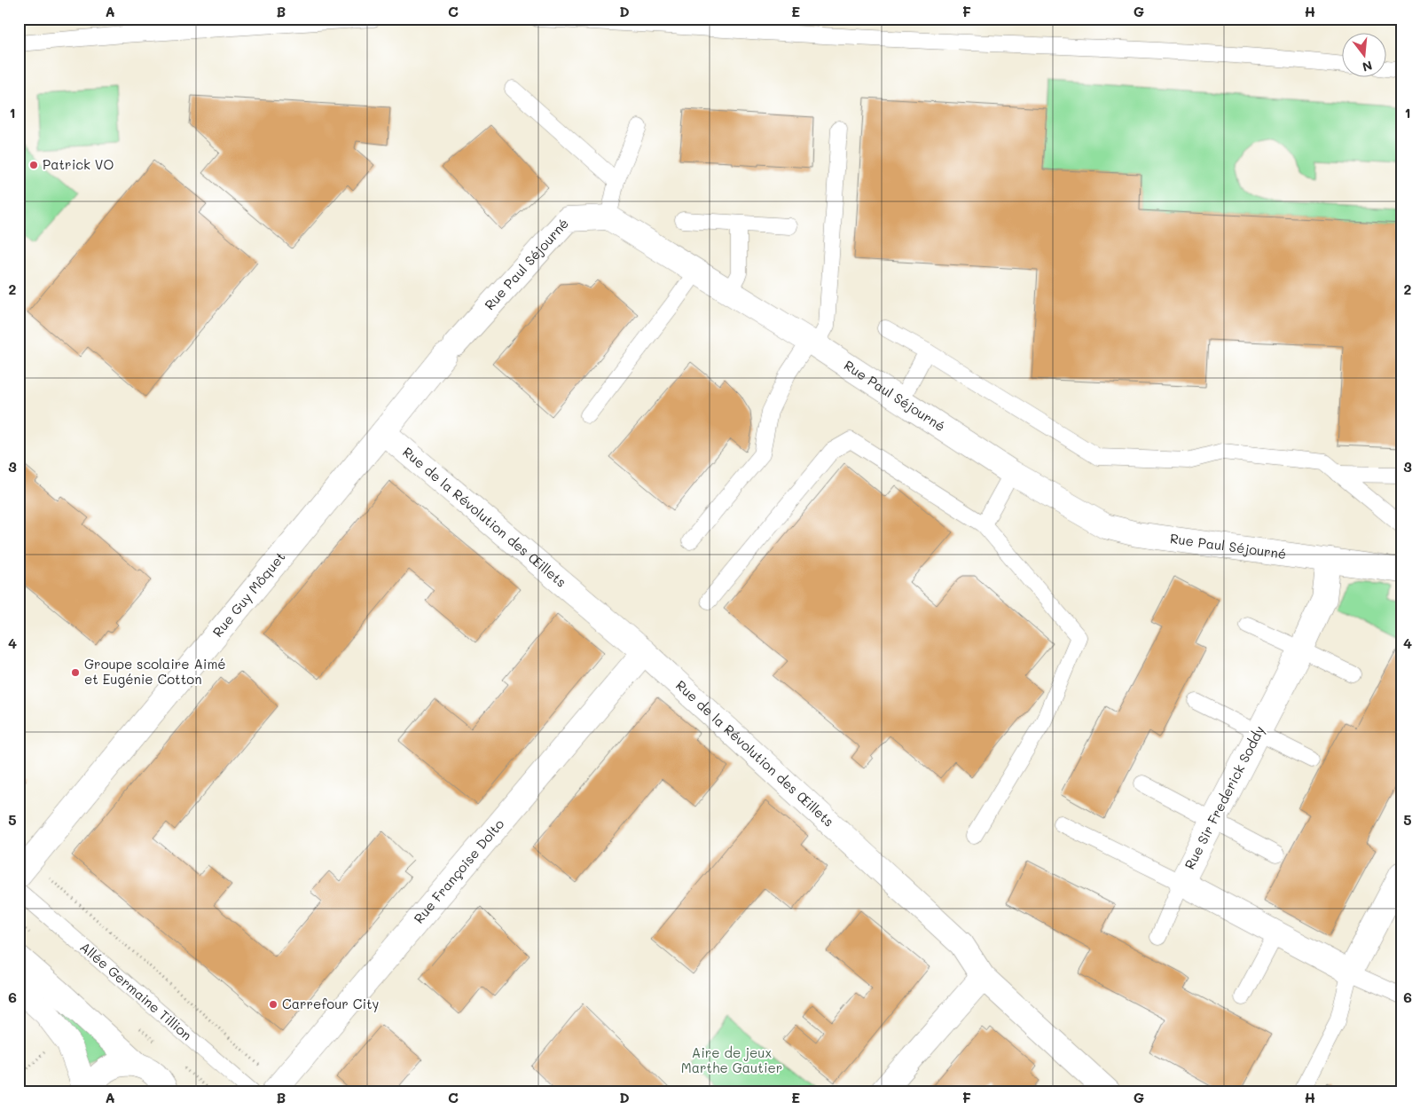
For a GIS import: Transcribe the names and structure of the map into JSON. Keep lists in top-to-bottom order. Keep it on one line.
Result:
{"streets":{"street":["Rue Paul Séjourné","Rue de la Révolution des Œillets","Rue Guy Môquet","Rue Sir Frederick Soddy","Rue Françoise Dolto"],"lane":["Allée Germaine Tillion"]},"crossings":[["Rue Paul Séjourné","Rue Guy Môquet"],["Rue Paul Séjourné","Rue Sir Frederick Soddy"],["Rue de la Révolution des Œillets","Rue Guy Môquet"],["Rue de la Révolution des Œillets","Rue Françoise Dolto"]],"parks":["Aire de jeux Marthe Gautier"],"places":["Patrick VO","Groupe scolaire Aimé et Eugénie Cotton","Carrefour City"],"north":"bottom","grid":{"columns":["A","B","C","D","E","F","G","H"],"rows":["1","2","3","4","5","6"]}}
